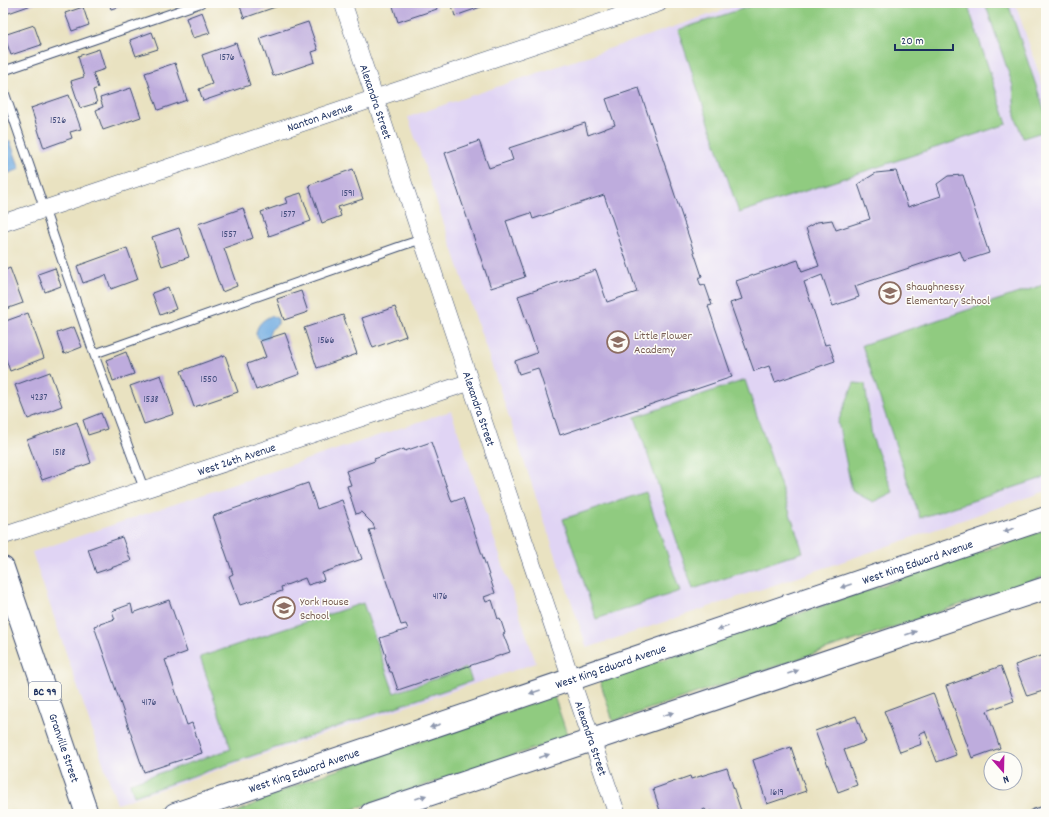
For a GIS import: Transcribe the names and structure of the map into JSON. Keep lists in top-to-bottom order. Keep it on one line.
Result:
{"streets":{"main road":["West King Edward Avenue","BC 99","Granville Street"],"street":["Alexandra Street","Nanton Avenue","West 26th Avenue"]},"crossings":[["Alexandra Street","Nanton Avenue"],["Alexandra Street","West 26th Avenue"],["Alexandra Street","West King Edward Avenue"]],"places":{"school or university":["Shaughnessy Elementary School","Little Flower Academy","York House School"]},"house_numbers":["1576","1526","1591","1577","1557","1566","1550","4237","1538","1518","4176","4176","1619"],"scale_bar":"20 m","north":"bottom"}
